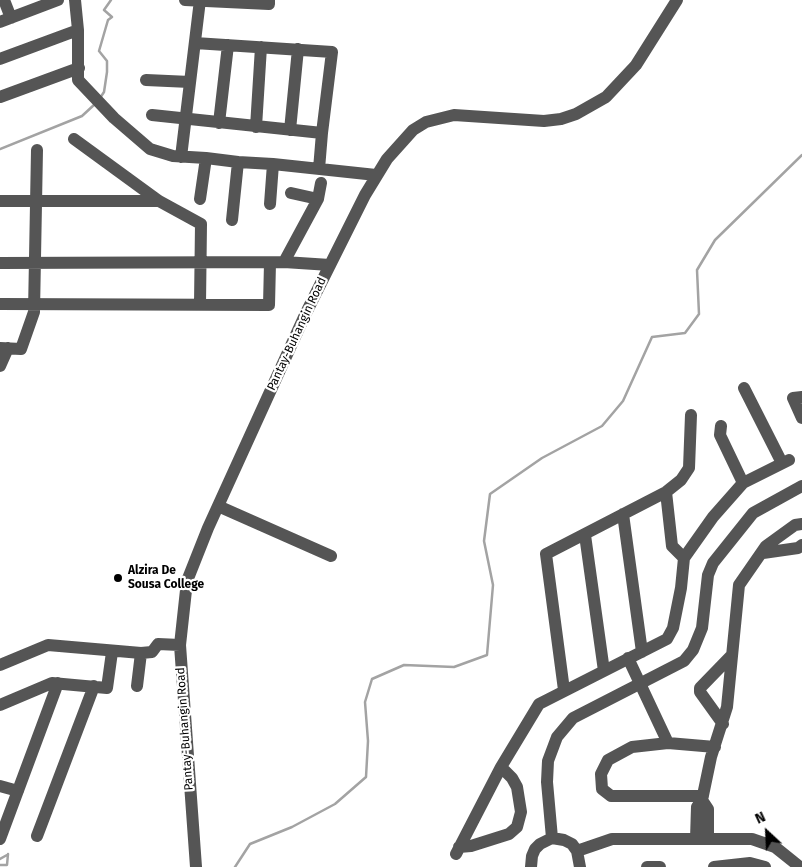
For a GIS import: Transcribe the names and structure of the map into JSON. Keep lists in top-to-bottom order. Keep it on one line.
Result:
{"streets":{"street":["Pantay-Buhangin Road"]},"places":["Alzira De Sousa College"],"north":"top left"}
